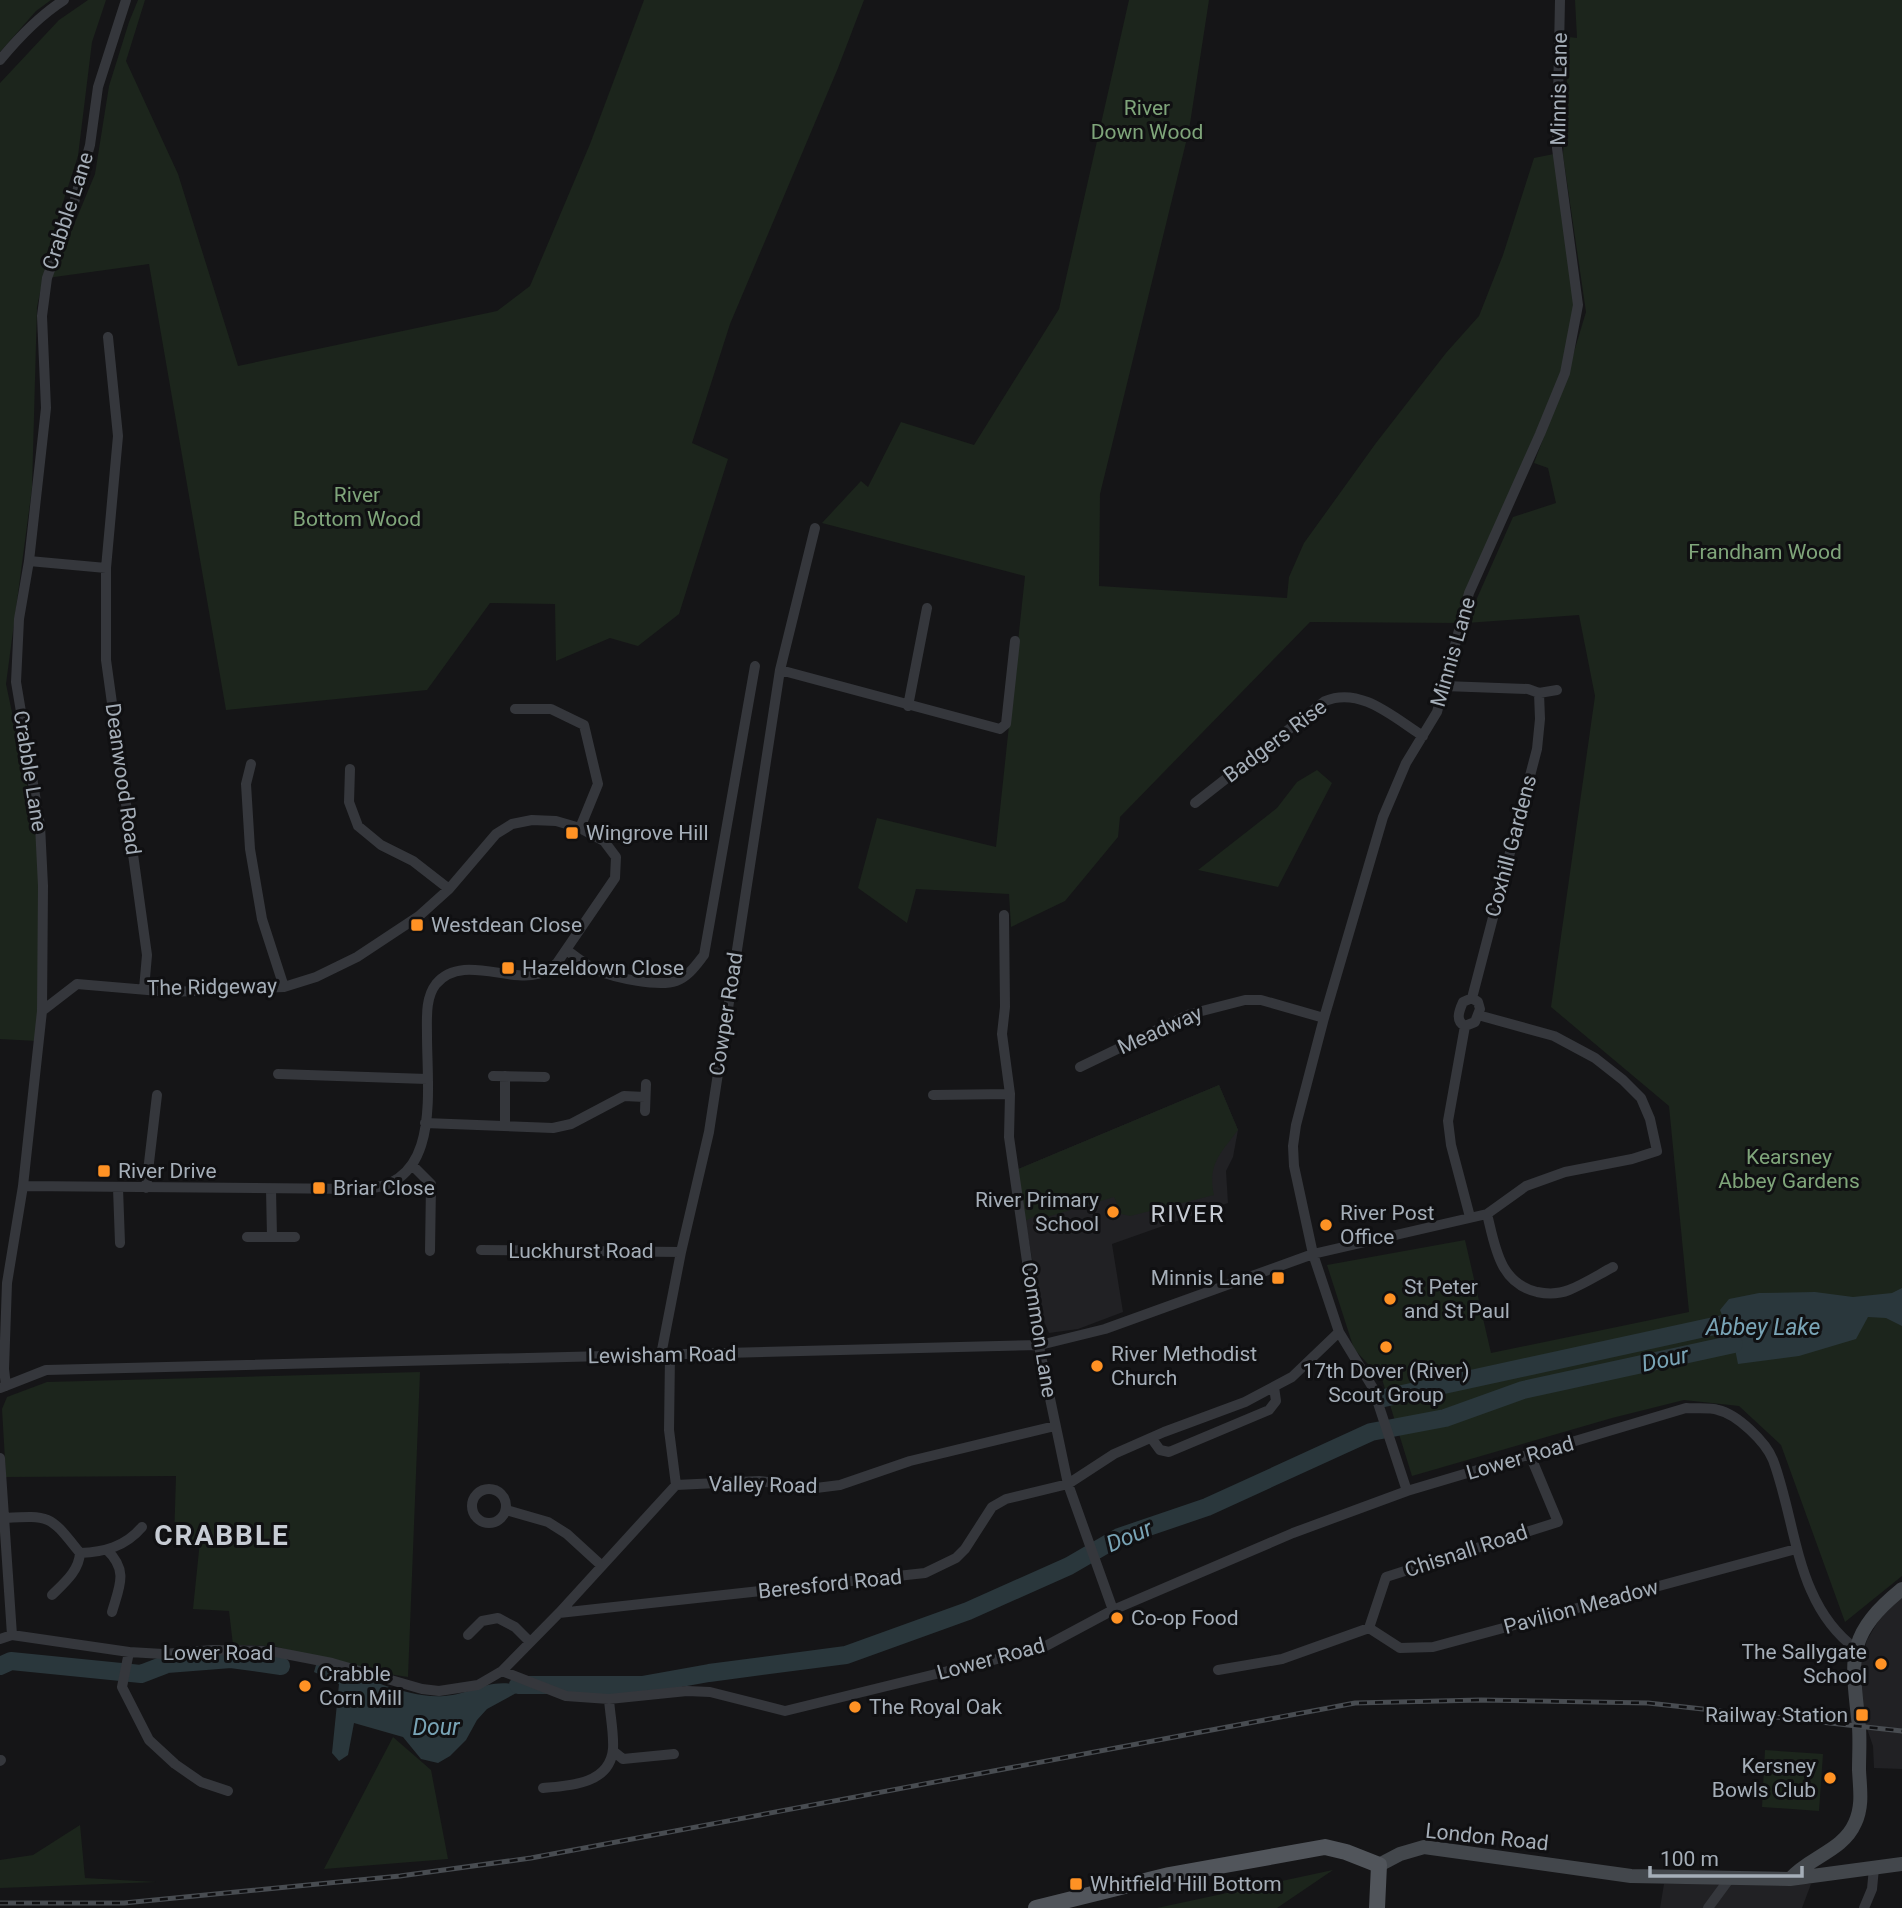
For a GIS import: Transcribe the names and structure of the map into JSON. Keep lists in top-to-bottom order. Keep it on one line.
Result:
{"streets":{"street":["Minnis Lane","Crabble Lane","Badgers Rise","Deanwood Road","Coxhill Gardens","The Ridgeway","Cowper Road","Meadway","Luckhurst Road","Common Lane","Lewisham Road","Lower Road","Valley Road","Chisnall Road","Beresford Road","Pavilion Meadow","London Road"]},"crossings":[["Minnis Lane","Badgers Rise"],["Minnis Lane","Meadway"],["Minnis Lane","Lewisham Road"],["Minnis Lane","Lower Road"],["Minnis Lane","Beresford Road"],["Crabble Lane","The Ridgeway"],["Crabble Lane","Lewisham Road"],["Deanwood Road","The Ridgeway"],["Coxhill Gardens","Lewisham Road"],["Cowper Road","Luckhurst Road"],["Cowper Road","Lewisham Road"],["Cowper Road","Valley Road"],["Common Lane","Lewisham Road"],["Common Lane","Lower Road"],["Common Lane","Valley Road"],["Common Lane","Beresford Road"],["Lower Road","Chisnall Road"],["Lower Road","Pavilion Meadow"],["Chisnall Road","Pavilion Meadow"]],"districts":["RIVER","CRABBLE"],"water":["Abbey Lake","Dour"],"parks":["River Down Wood","River Bottom Wood","Frandham Wood","Kearsney Abbey Gardens"],"places":{"transit":["Wingrove Hill","Westdean Close","Hazeldown Close","River Drive","Briar Close","Minnis Lane","Railway Station","Whitfield Hill Bottom"],"other":["River Primary School","River Post Office","St Peter and St Paul","17th Dover (River) Scout Group","River Methodist Church","Co-op Food","The Sallygate School","Crabble Corn Mill","The Royal Oak","Kersney Bowls Club"]},"scale_bar":"100 m"}
